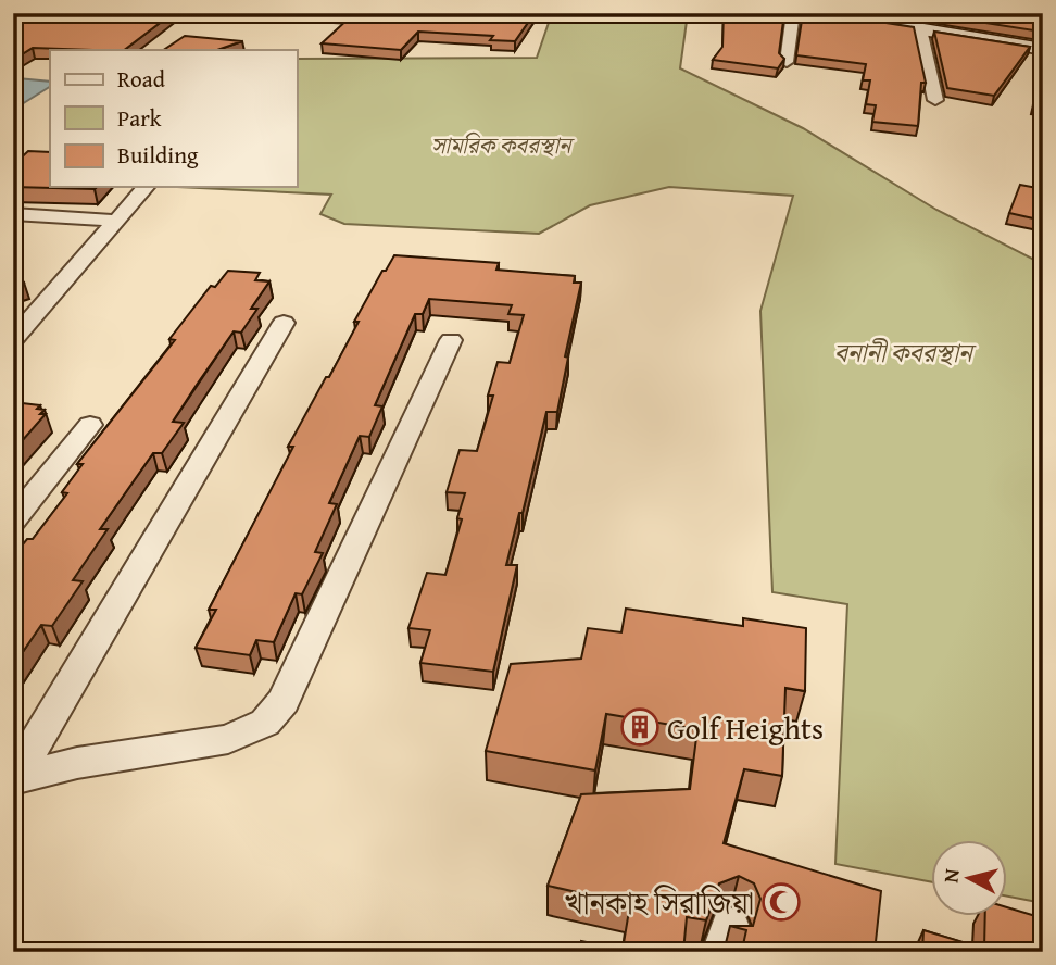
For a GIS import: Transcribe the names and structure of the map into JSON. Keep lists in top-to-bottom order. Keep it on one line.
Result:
{"parks":["সামরিক কবরস্থান","বনানী কবরস্থান"],"places":{"building":["Golf Heights"],"mosque":["খানকাহ সিরাজিয়া"]},"legend":["Road","Park","Building"],"north":"left"}
